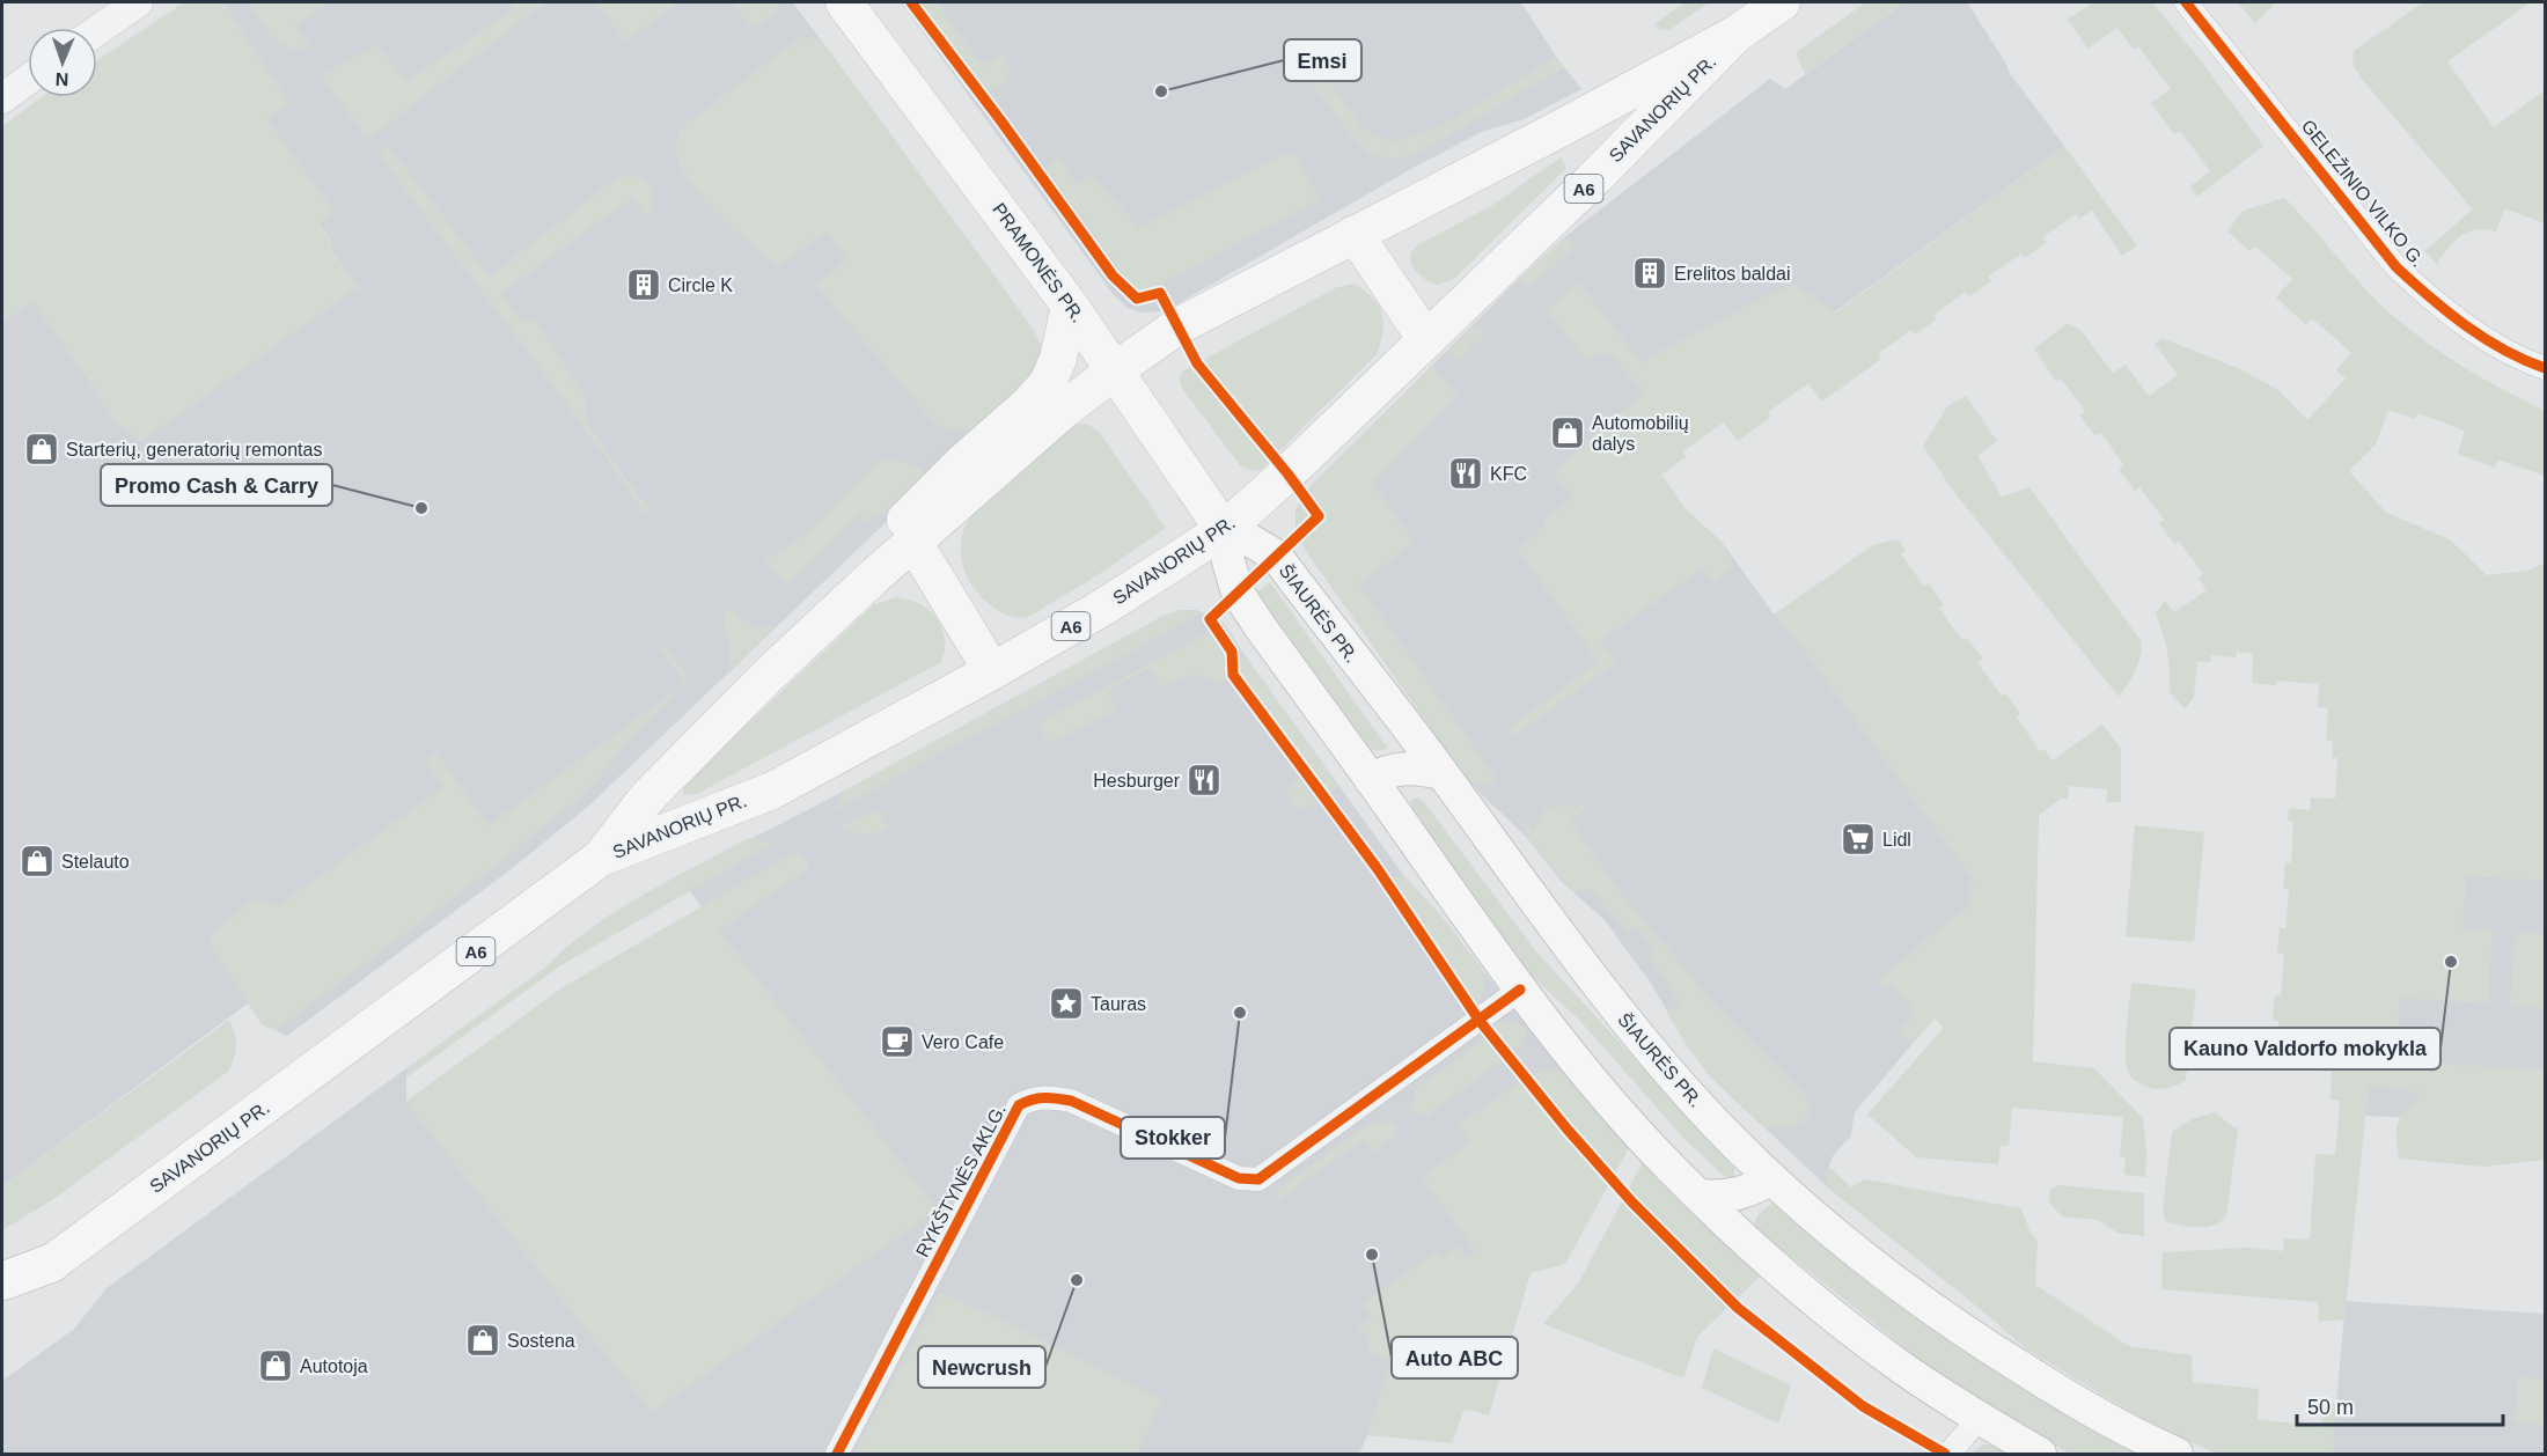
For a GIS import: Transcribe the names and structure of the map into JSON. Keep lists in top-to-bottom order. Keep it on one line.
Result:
{"streets":{"main road":["SAVANORIŲ PR.","A6","PRAMONĖS PR.","ŠIAURĖS PR."],"street":["GELEŽINIO VILKO G.","RYKŠTYNĖS AKLG."]},"crossings":[["SAVANORIŲ PR.","PRAMONĖS PR."],["SAVANORIŲ PR.","ŠIAURĖS PR."],["PRAMONĖS PR.","ŠIAURĖS PR."]],"places":{"other":["Emsi","Promo Cash & Carry","Kauno Valdorfo mokykla","Stokker","Auto ABC","Newcrush"],"building":["Erelitos baldai","Circle K"],"shop":["Automobilių dalys","Starterių, generatorių remontas","Stelauto","Sostena","Autotoja"],"restaurant":["KFC","Hesburger"],"supermarket":["Lidl"],"place":["Tauras"],"cafe":["Vero Cafe"]},"scale_bar":"50 m","north":"bottom"}
